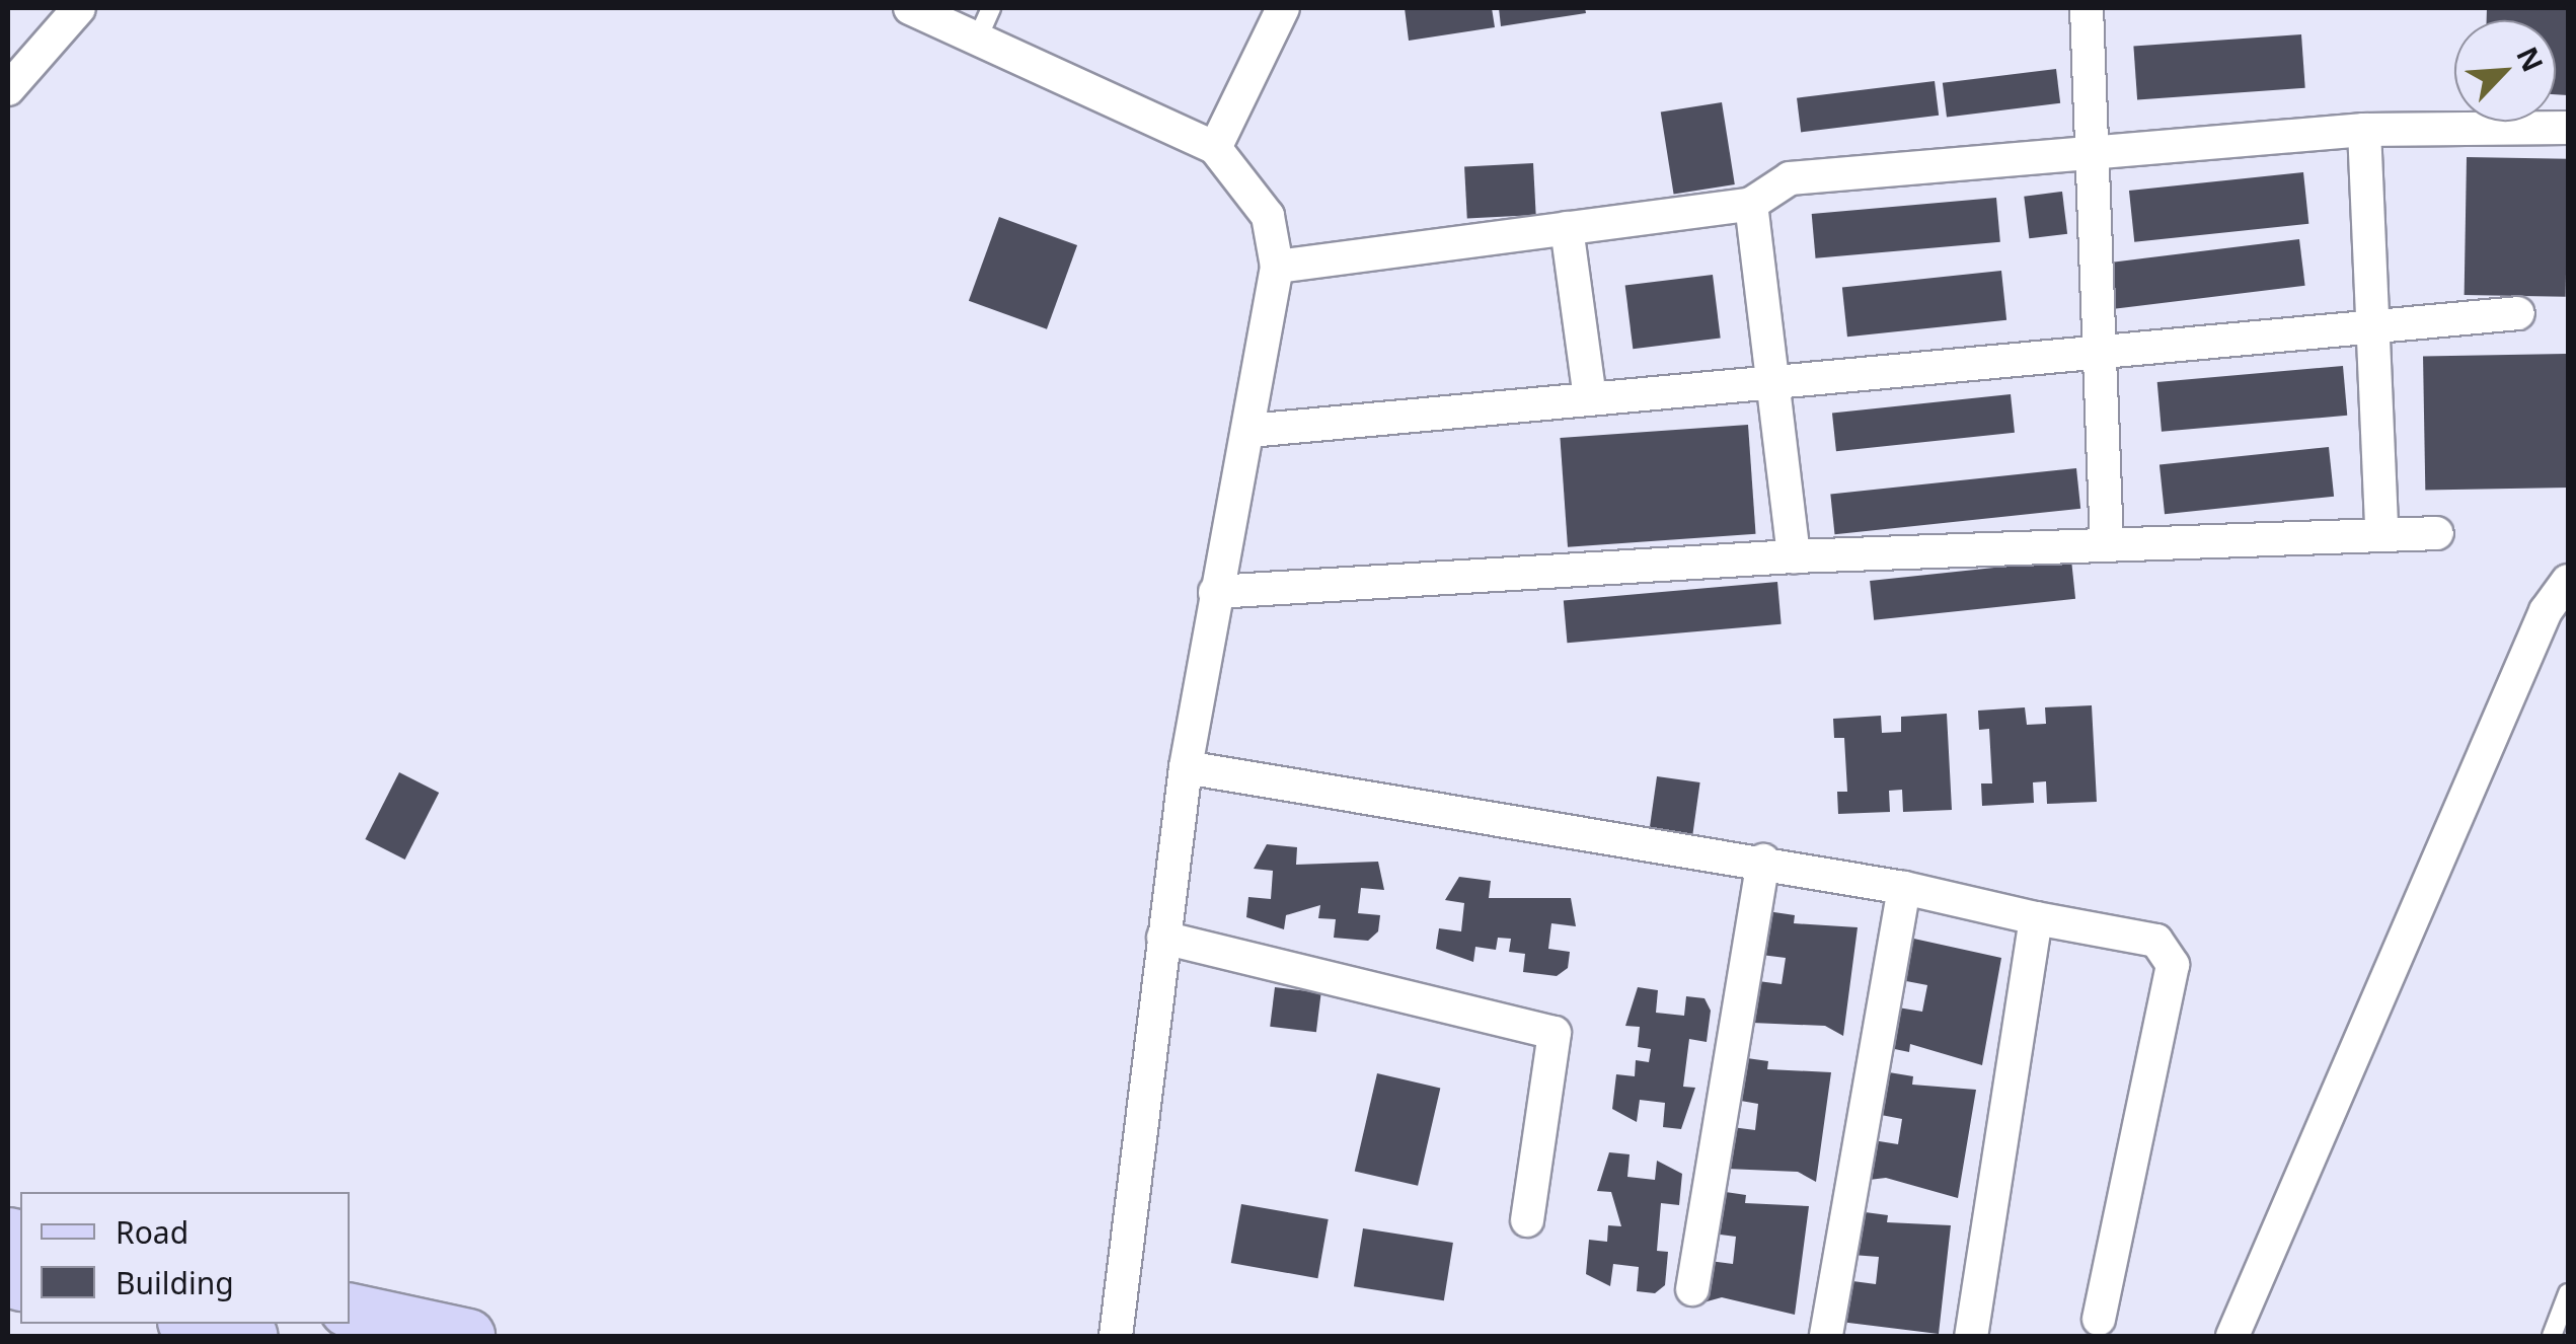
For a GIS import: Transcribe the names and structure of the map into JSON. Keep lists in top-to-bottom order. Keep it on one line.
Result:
{"legend":["Road","Building"],"north":"top right"}
